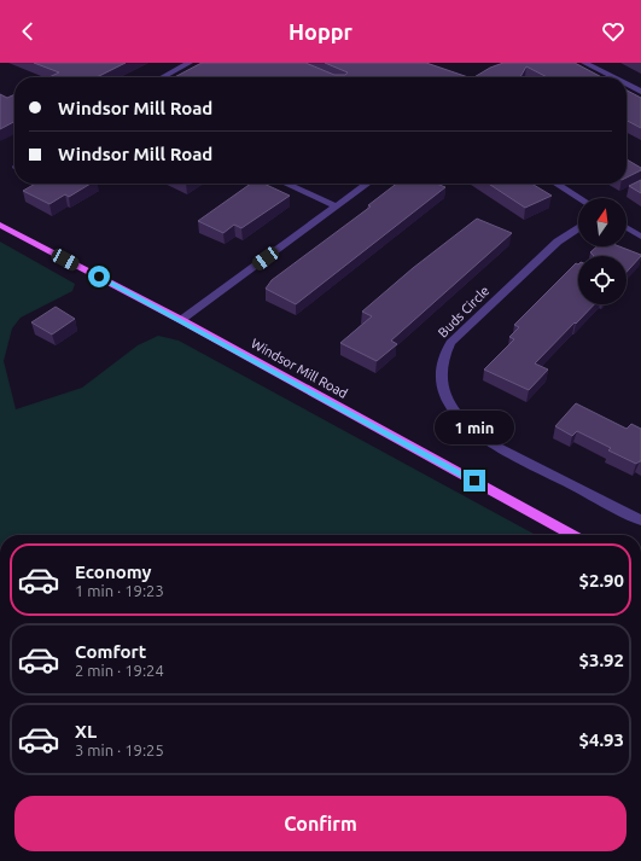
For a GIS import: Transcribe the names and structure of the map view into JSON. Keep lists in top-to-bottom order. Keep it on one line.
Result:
{"streets":{"main road":["Windsor Mill Road"],"street":["Buds Circle"]},"north":"top","page":{"header":"Hoppr","banner":["Windsor Mill Road","Windsor Mill Road"],"bubble":"1 min","list":[{"name":"Economy","note":"1 min · 19:23","value":"$2.90"},{"name":"Comfort","note":"2 min · 19:24","value":"$3.92"},{"name":"XL","note":"3 min · 19:25","value":"$4.93"}],"buttons":"Confirm"}}
